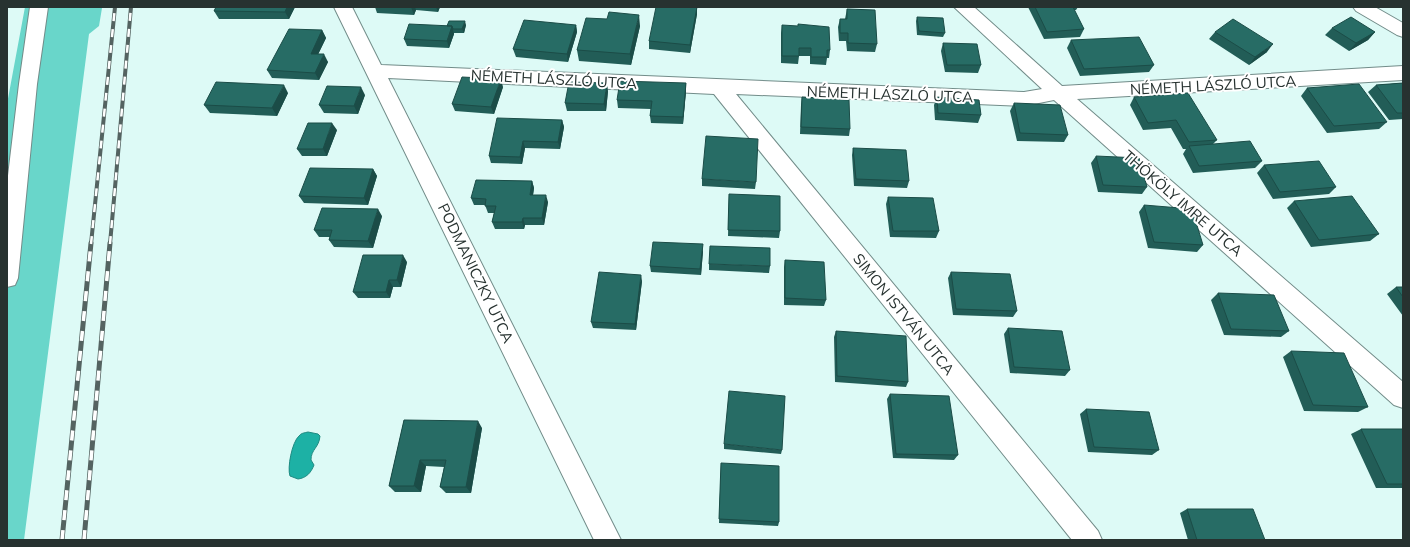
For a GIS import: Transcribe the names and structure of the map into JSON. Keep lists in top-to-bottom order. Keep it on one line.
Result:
{"streets":{"street":["NÉMETH LÁSZLÓ UTCA","THÖKÖLY IMRE UTCA","PODMANICZKY UTCA","SIMON ISTVÁN UTCA"]},"crossings":[["NÉMETH LÁSZLÓ UTCA","THÖKÖLY IMRE UTCA"],["NÉMETH LÁSZLÓ UTCA","PODMANICZKY UTCA"],["NÉMETH LÁSZLÓ UTCA","SIMON ISTVÁN UTCA"]]}
